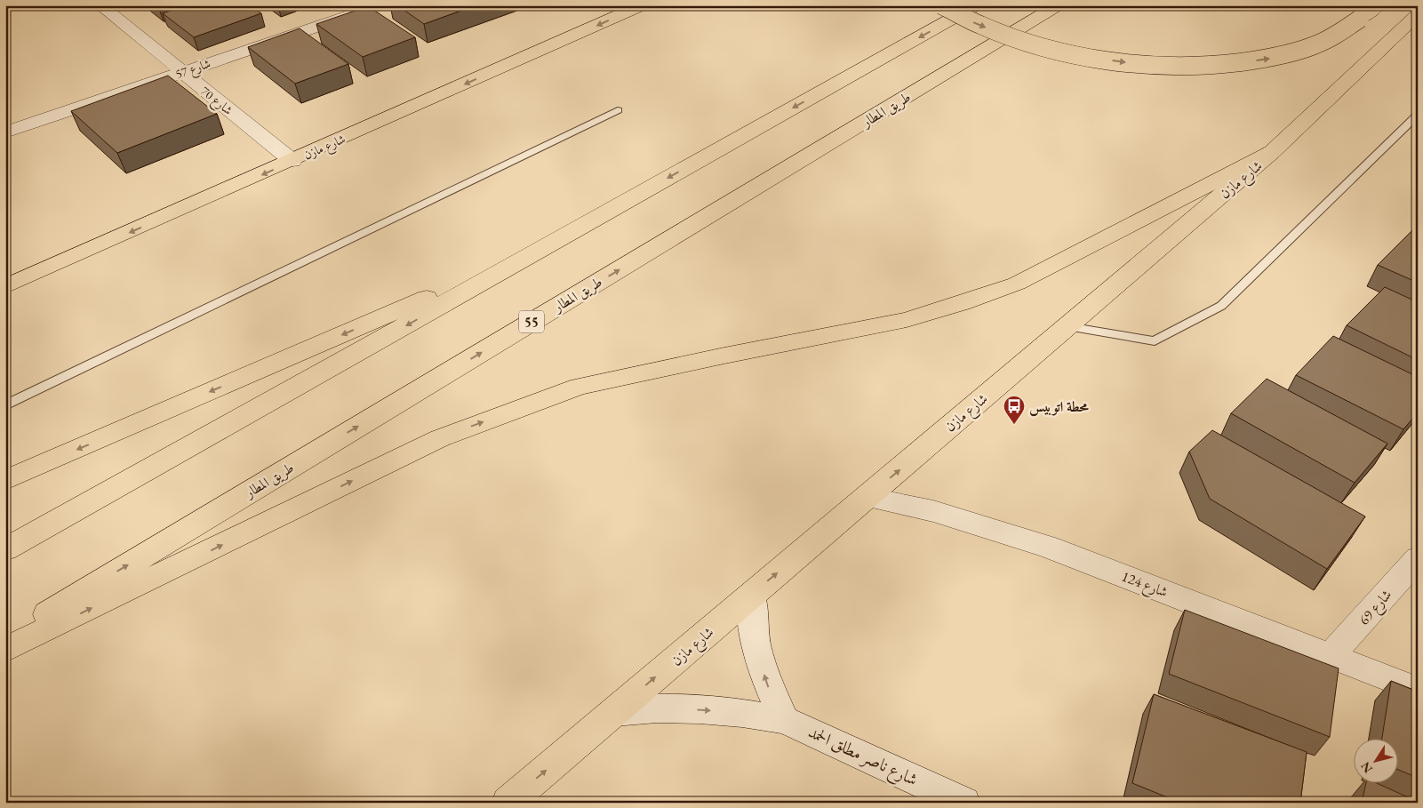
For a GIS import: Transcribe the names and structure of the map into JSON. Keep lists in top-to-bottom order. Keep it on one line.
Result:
{"streets":{"main road":["طريق المطار","شارع مازن","55"],"street":["شارع 57","شارع 70","شارع 124","شارع 69","شارع ناصر مطلق الحمد"]},"crossings":[["شارع 57","شارع 70"],["شارع 70","شارع مازن"],["شارع مازن","شارع 124"],["شارع مازن","شارع ناصر مطلق الحمد"],["شارع 124","شارع 69"]],"one_way":["شارع ناصر مطلق الحمد"],"places":{"bus stop":["محطة اتوبيس"]},"north":"bottom left"}
